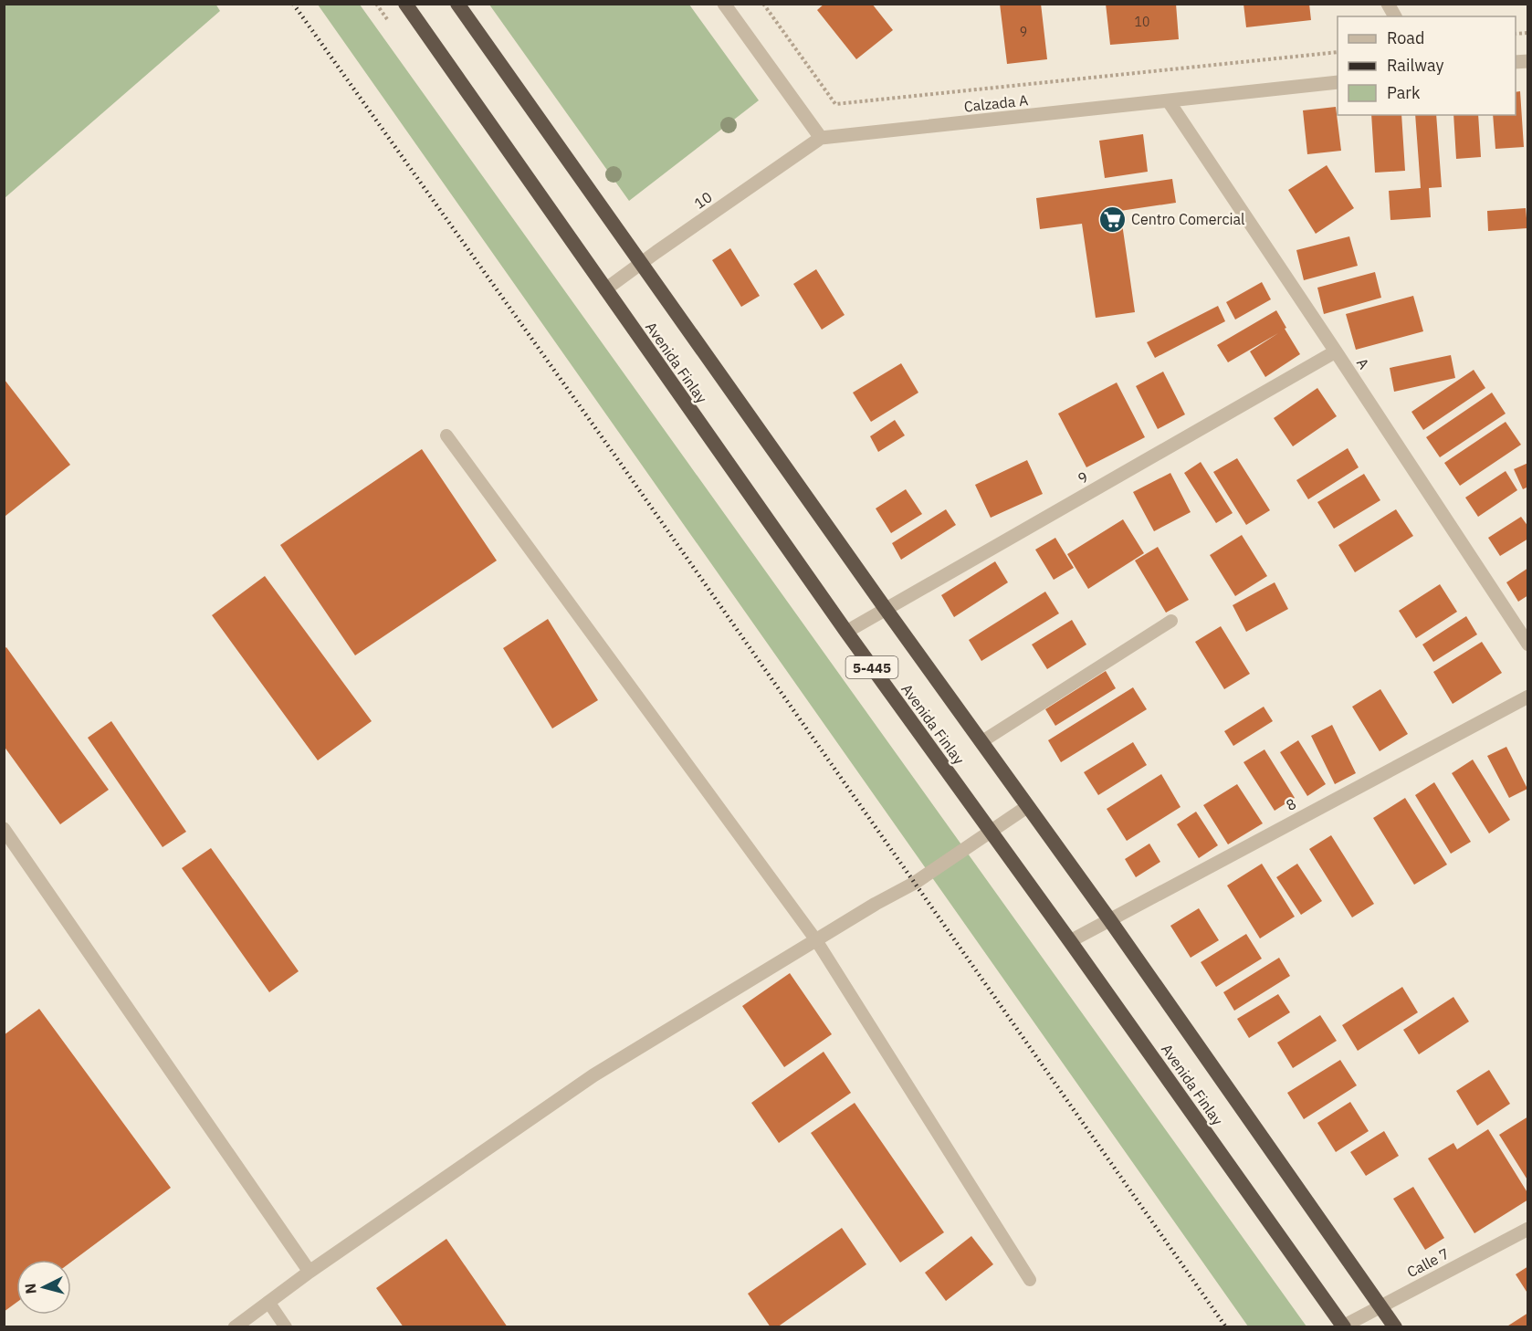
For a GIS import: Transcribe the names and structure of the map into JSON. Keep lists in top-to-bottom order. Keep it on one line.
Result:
{"streets":{"highway":["Avenida Finlay","5-445"],"street":["Calzada A","10","A","9","8","Calle 7"]},"crossings":[["Calzada A","10"],["Calzada A","A"],["10","Avenida Finlay"],["Avenida Finlay","9"],["Avenida Finlay","8"],["Avenida Finlay","Calle 7"],["A","9"]],"places":{"supermarket":["Centro Comercial"]},"house_numbers":["10","9"],"legend":["Road","Railway","Park"],"north":"left"}
